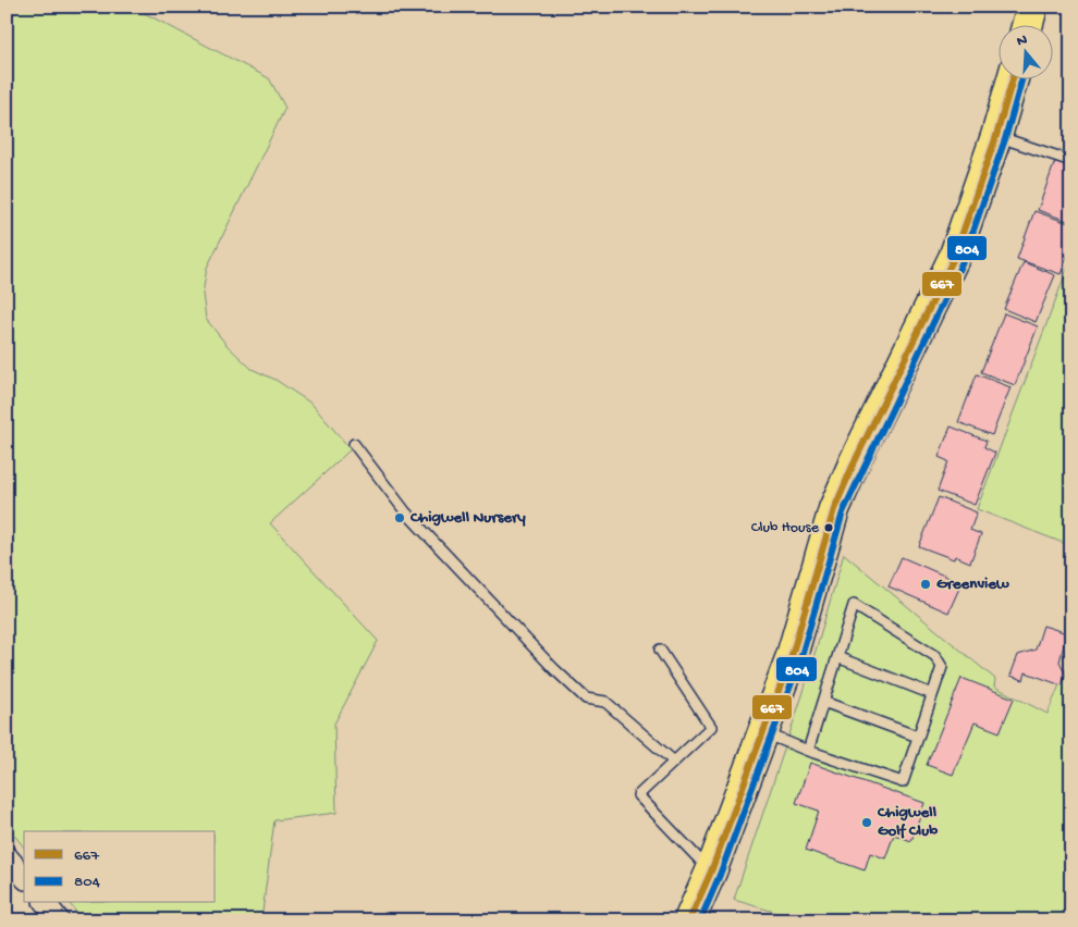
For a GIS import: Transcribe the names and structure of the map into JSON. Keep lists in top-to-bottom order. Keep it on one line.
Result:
{"places":["Chigwell Nursery","Club House","Greenview","Chigwell Golf Club"],"lines":["transit line 667","transit line 804"],"legend":["667","804"],"north":"top"}
